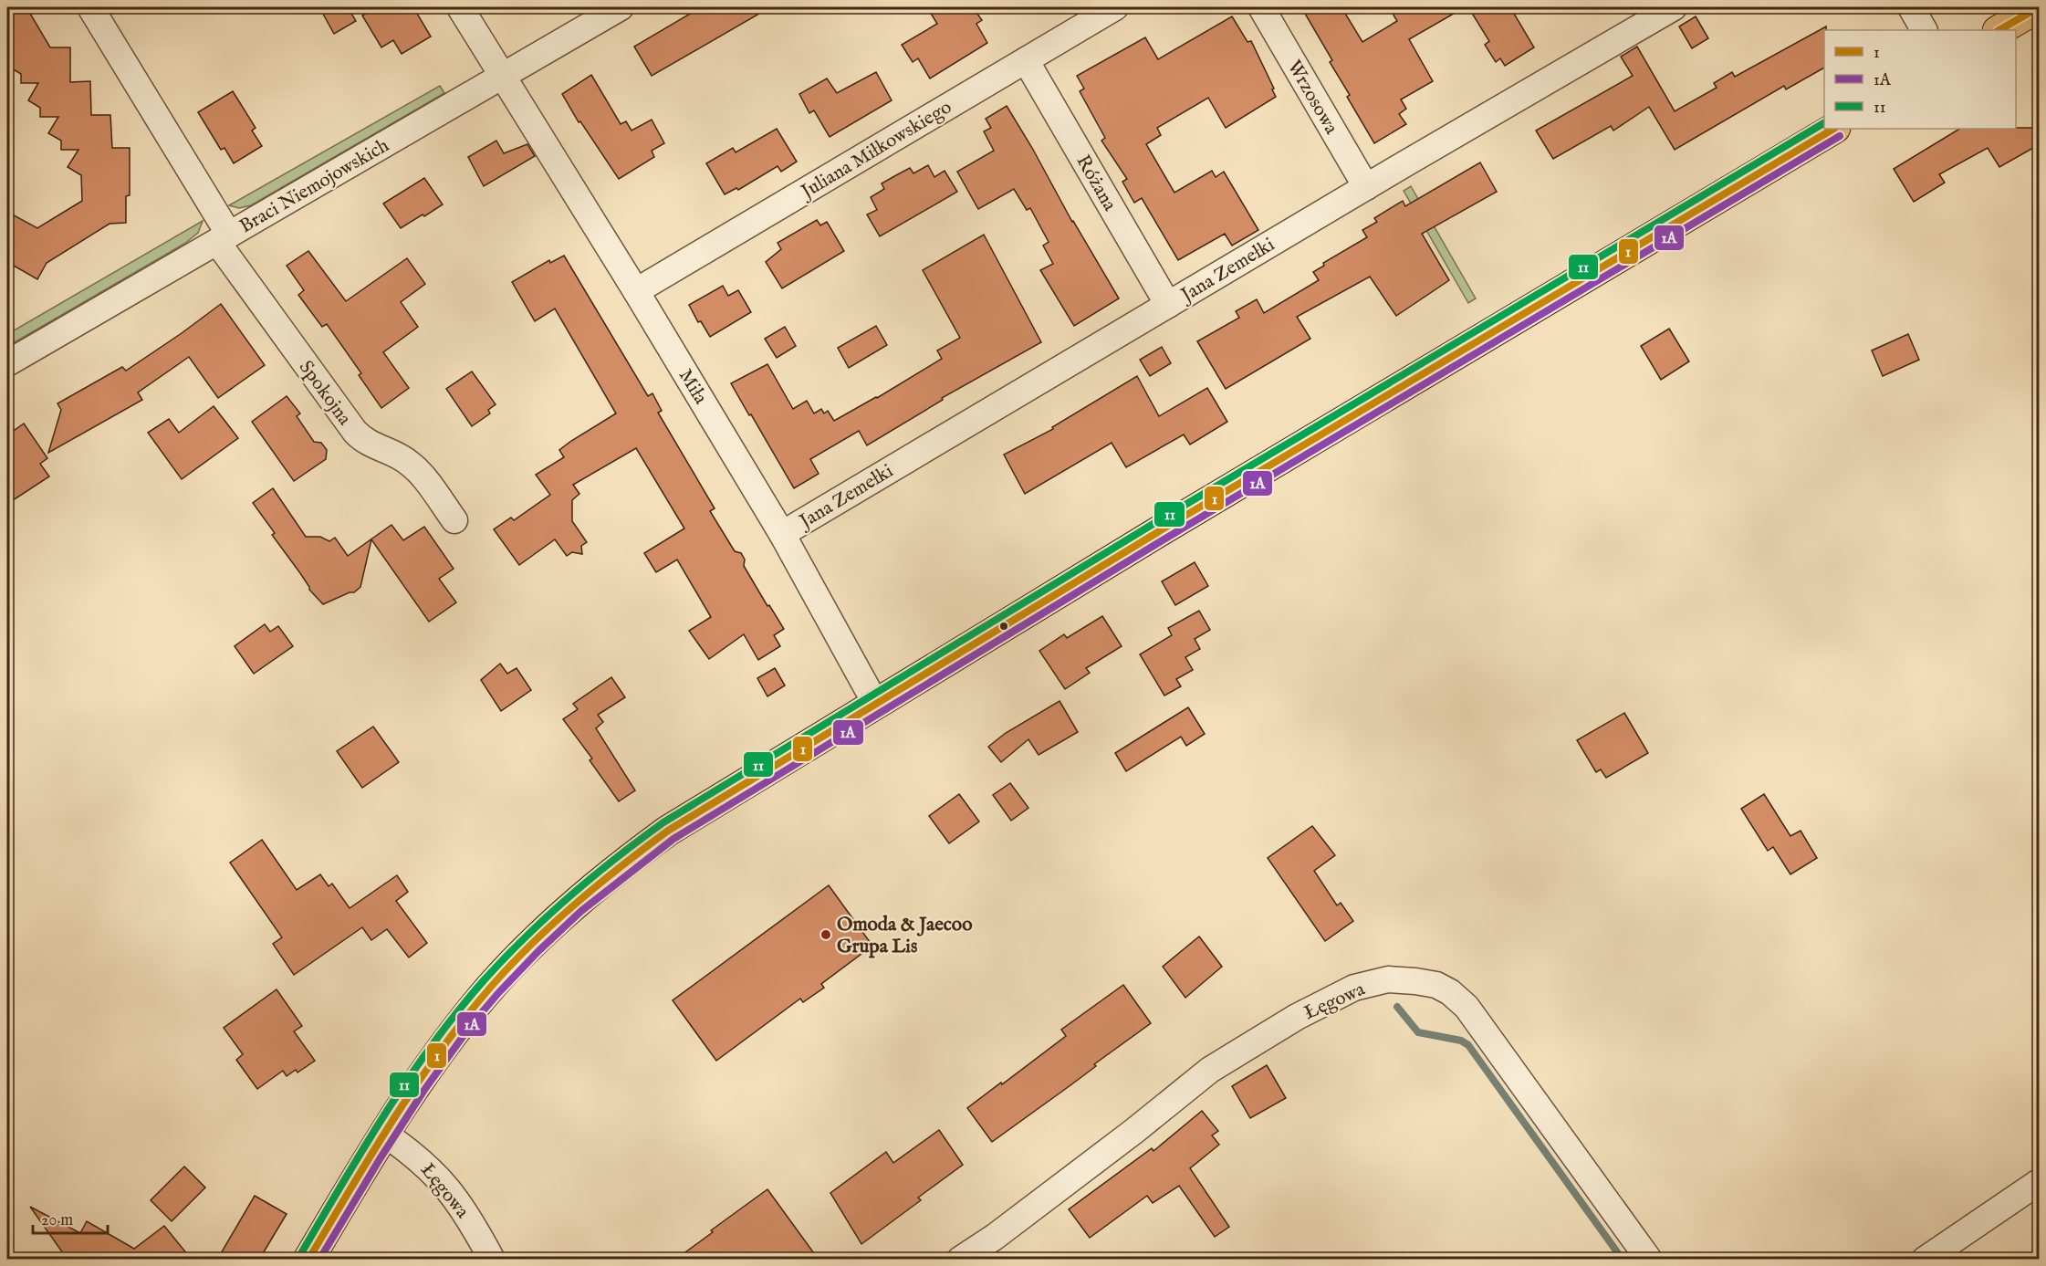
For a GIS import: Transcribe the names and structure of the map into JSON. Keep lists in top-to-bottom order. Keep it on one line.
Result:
{"streets":{"street":["Wrzosowa","Juliana Miłkowskiego","Różana","Braci Niemojowskich","Jana Zemełki","Miła","Spokojna","Łęgowa"]},"crossings":[["Wrzosowa","Jana Zemełki"],["Juliana Miłkowskiego","Różana"],["Juliana Miłkowskiego","Miła"],["Różana","Jana Zemełki"],["Braci Niemojowskich","Miła"],["Braci Niemojowskich","Spokojna"],["Jana Zemełki","Miła"]],"places":["Omoda & Jaecoo Grupa Lis"],"lines":["transit line 1","transit line 11","transit line 1A"],"legend":["1","1A","11"],"scale_bar":"20 m"}
